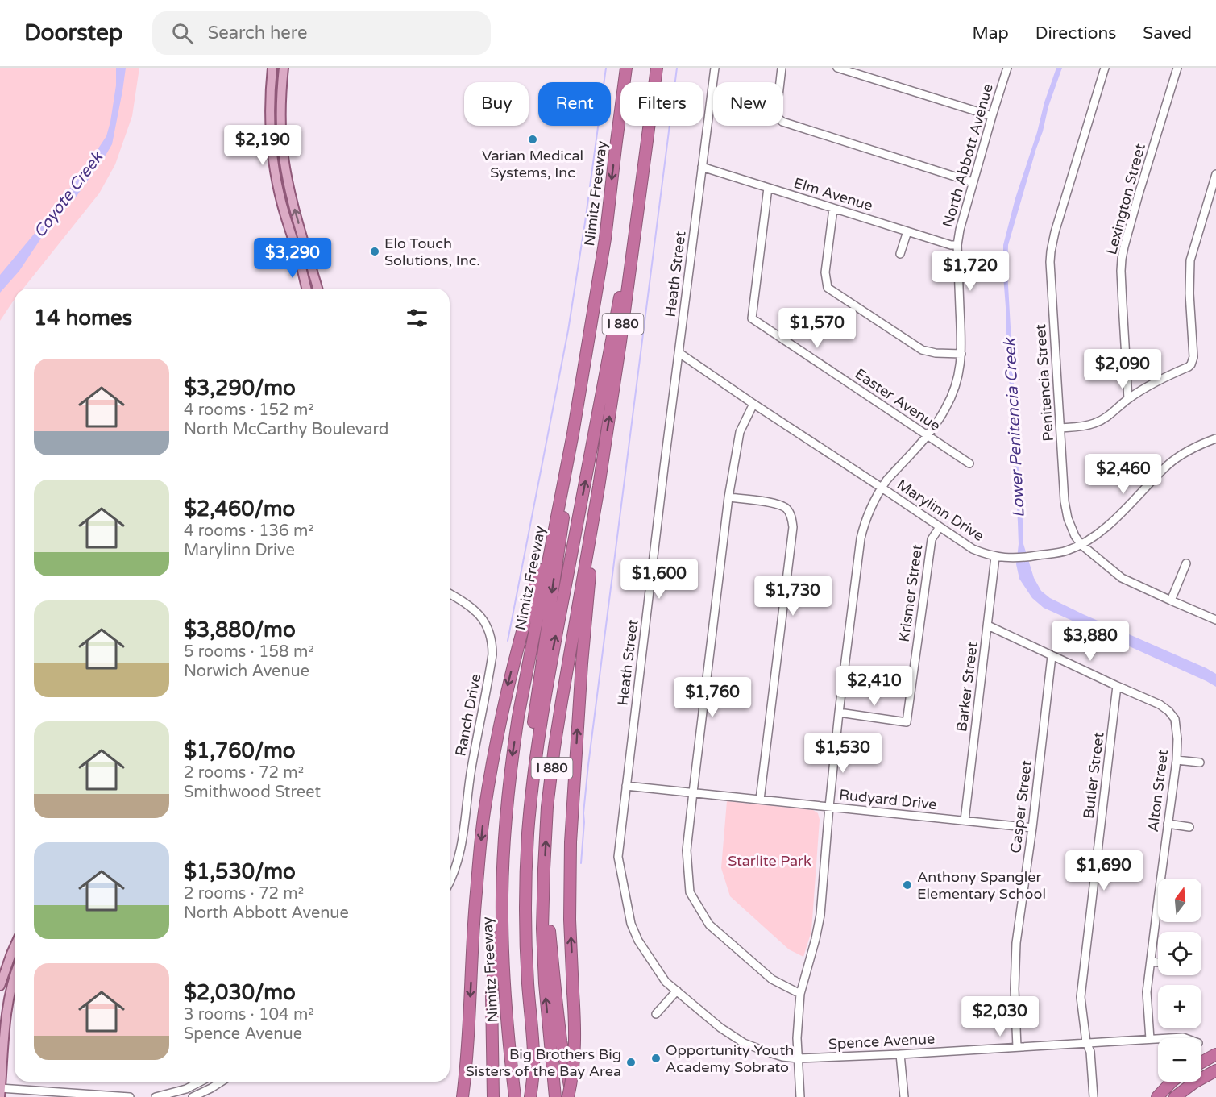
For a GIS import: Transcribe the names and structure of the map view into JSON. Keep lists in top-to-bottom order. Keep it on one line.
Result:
{"streets":{"highway":["Nimitz Freeway","I 880"],"street":["North Abbott Avenue","Elm Avenue","Lexington Street","Heath Street","Penitencia Street","Easter Avenue","Marylinn Drive","Krismer Street","Barker Street","Ranch Drive","Butler Street","Alton Street","Rudyard Drive","Casper Street","Spence Avenue"]},"crossings":[["North Abbott Avenue","Elm Avenue"],["North Abbott Avenue","Heath Street"],["North Abbott Avenue","Easter Avenue"],["North Abbott Avenue","Marylinn Drive"],["North Abbott Avenue","Krismer Street"],["North Abbott Avenue","Rudyard Drive"],["North Abbott Avenue","Spence Avenue"],["Elm Avenue","Heath Street"],["Elm Avenue","Easter Avenue"],["Heath Street","Marylinn Drive"],["Heath Street","Rudyard Drive"],["Heath Street","Spence Avenue"],["Penitencia Street","Marylinn Drive"],["Marylinn Drive","Krismer Street"],["Marylinn Drive","Barker Street"],["Barker Street","Rudyard Drive"],["Butler Street","Alton Street"],["Butler Street","Spence Avenue"],["Alton Street","Spence Avenue"],["Rudyard Drive","Casper Street"],["Casper Street","Spence Avenue"]],"water":["Coyote Creek","Lower Penitencia Creek"],"parks":["Starlite Park"],"places":["Varian Medical Systems, Inc","Elo Touch Solutions, Inc.","Anthony Spangler Elementary School","Opportunity Youth Academy Sobrato","Big Brothers Big Sisters of the Bay Area"],"north":"top","page":{"header":"Doorstep","search":"Search here","nav":["Map","Directions","Saved"],"chip":["Buy","Rent","Filters","New"],"price":["$2,190","$3,290","$1,720","$1,570","$2,090","$2,460","$1,600","$1,730","$3,880","$2,410","$1,760","$1,530","$1,690","$2,030"],"heading":"14 homes","list":[{"name":"$3,290/mo","note":"4 rooms · 152 m² · North McCarthy Boulevard"},{"name":"$2,460/mo","note":"4 rooms · 136 m² · Marylinn Drive"},{"name":"$3,880/mo","note":"5 rooms · 158 m² · Norwich Avenue"},{"name":"$1,760/mo","note":"2 rooms · 72 m² · Smithwood Street"},{"name":"$1,530/mo","note":"2 rooms · 72 m² · North Abbott Avenue"},{"name":"$2,030/mo","note":"3 rooms · 104 m² · Spence Avenue"}],"map_buttons":["+","−"]}}
